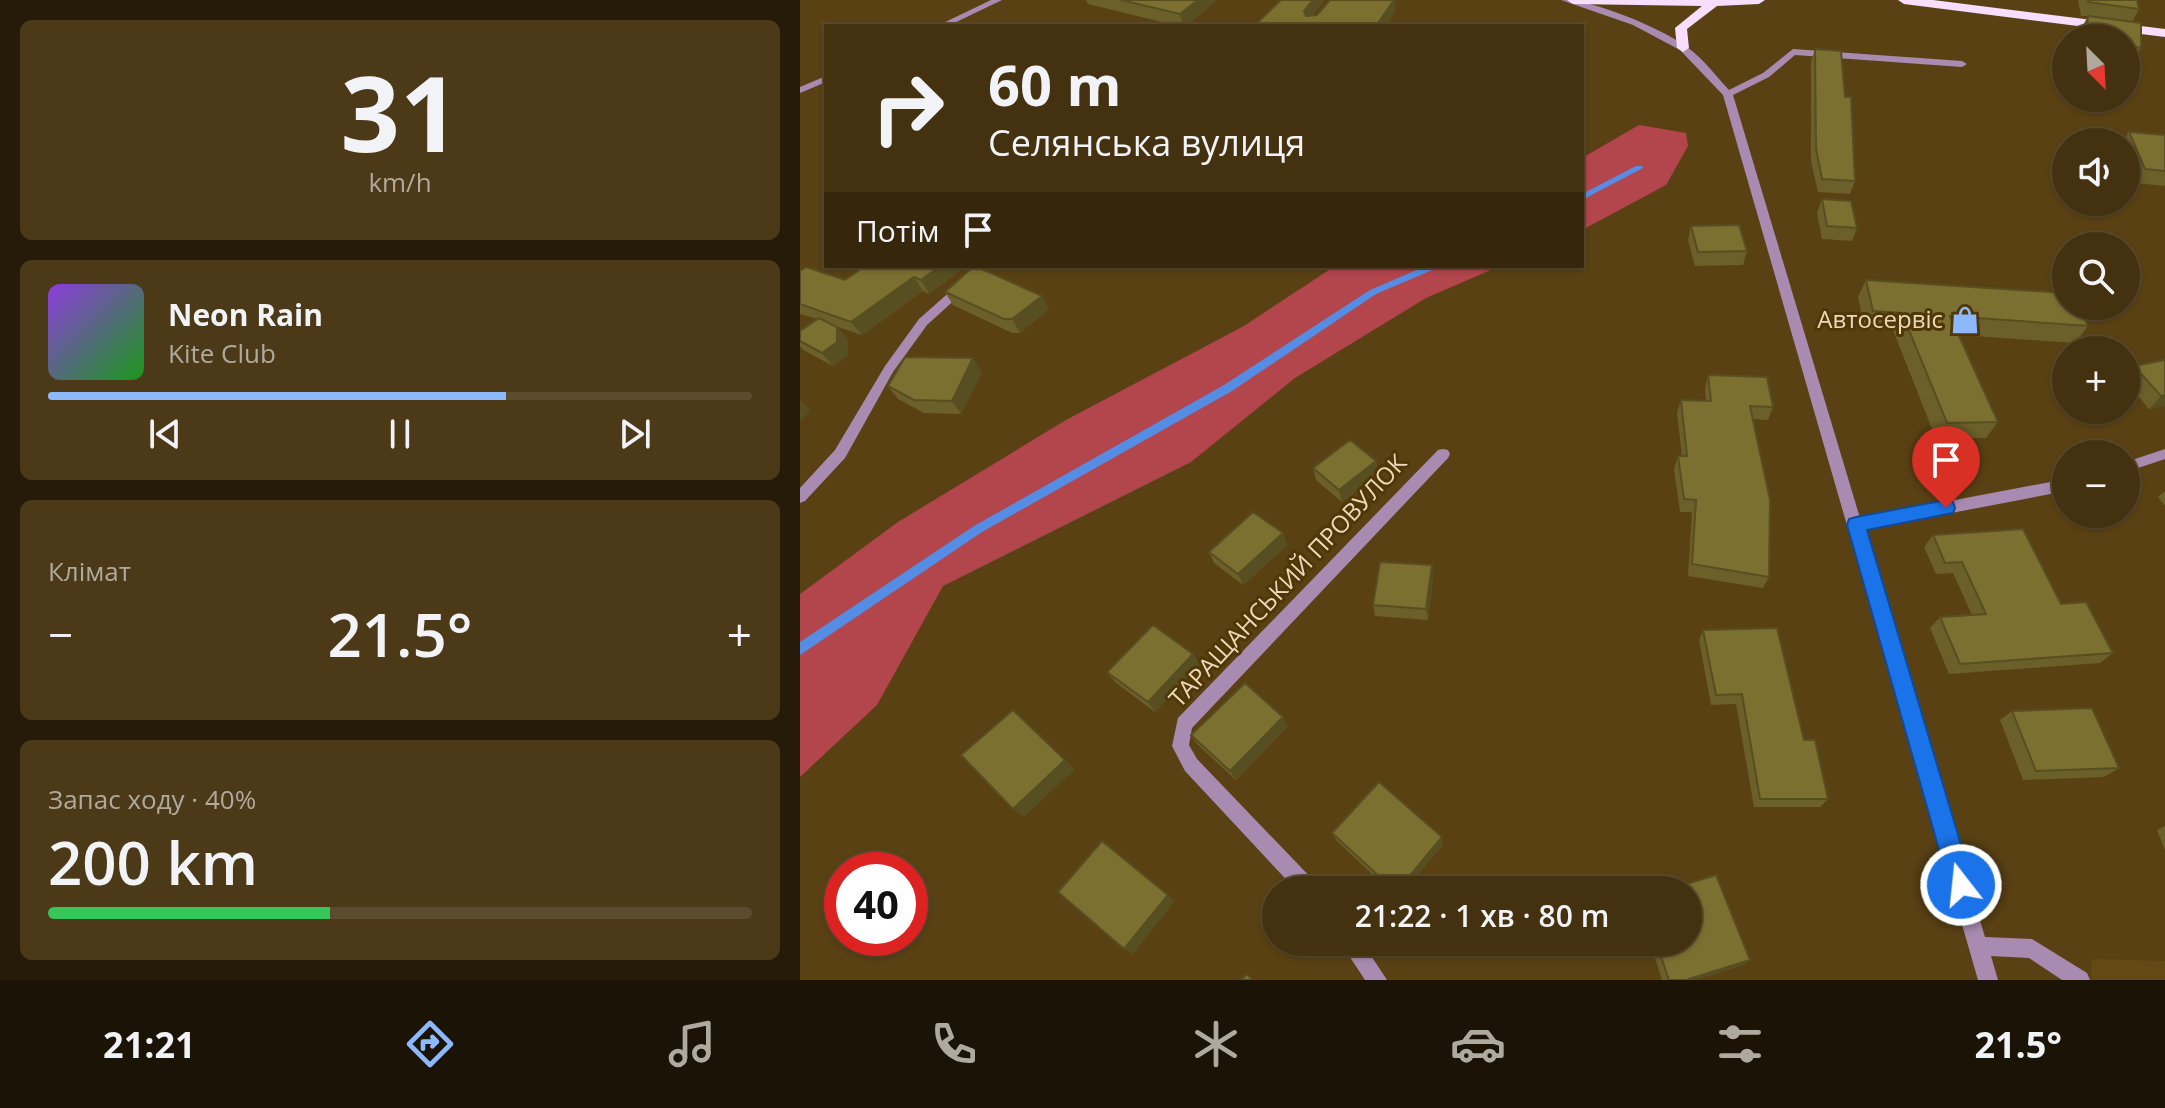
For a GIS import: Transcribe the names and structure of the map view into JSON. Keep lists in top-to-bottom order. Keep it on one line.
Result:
{"streets":{"street":["ТАРАЩАНСЬКИЙ ПРОВУЛОК"]},"places":{"shop":["Автосервіс"]},"north":"bottom right","page":{"tile":[["31","km/h"],"Клімат",["Запас ходу · 40%","200 km"]],"map_buttons":["+","−"],"turn":["60 m","Селянська вулиця"],"then":"Потім","song":["Neon Rain","Kite Club"],"heat":["−","21.5°","+"],"limit":"40","trip":"21:22 · 1 хв · 80 m","tabs":["21:21","21.5°"]}}
